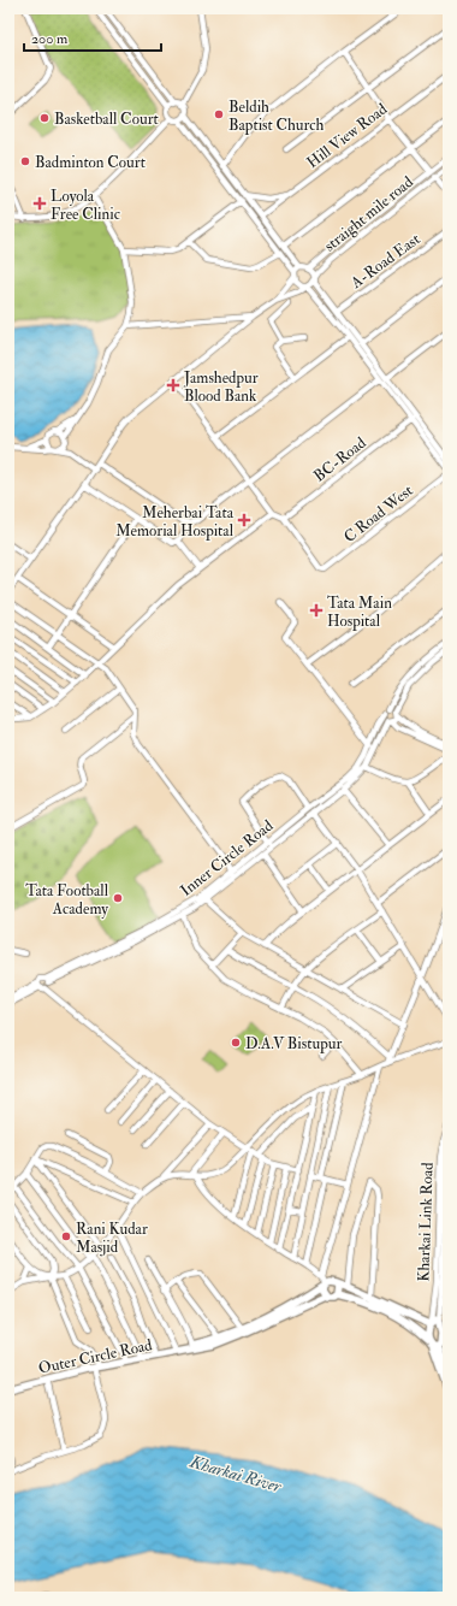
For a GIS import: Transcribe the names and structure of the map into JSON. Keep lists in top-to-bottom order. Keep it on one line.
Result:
{"streets":{"main road":["Outer Circle Road"],"street":["Hill View Road","straight mile road","A-Road East","BC-Road","C Road West","Inner Circle Road","Kharkai Link Road"]},"crossings":[["BC-Road","C Road West"]],"water":["Kharkai River"],"places":{"other":["Beldih Baptist Church","Basketball Court","Badminton Court","Tata Football Academy","D.A.V Bistupur","Rani Kudar Masjid"],"health":["Loyola Free Clinic","Jamshedpur Blood Bank","Meherbai Tata Memorial Hospital","Tata Main Hospital"]},"scale_bar":"200 m"}
